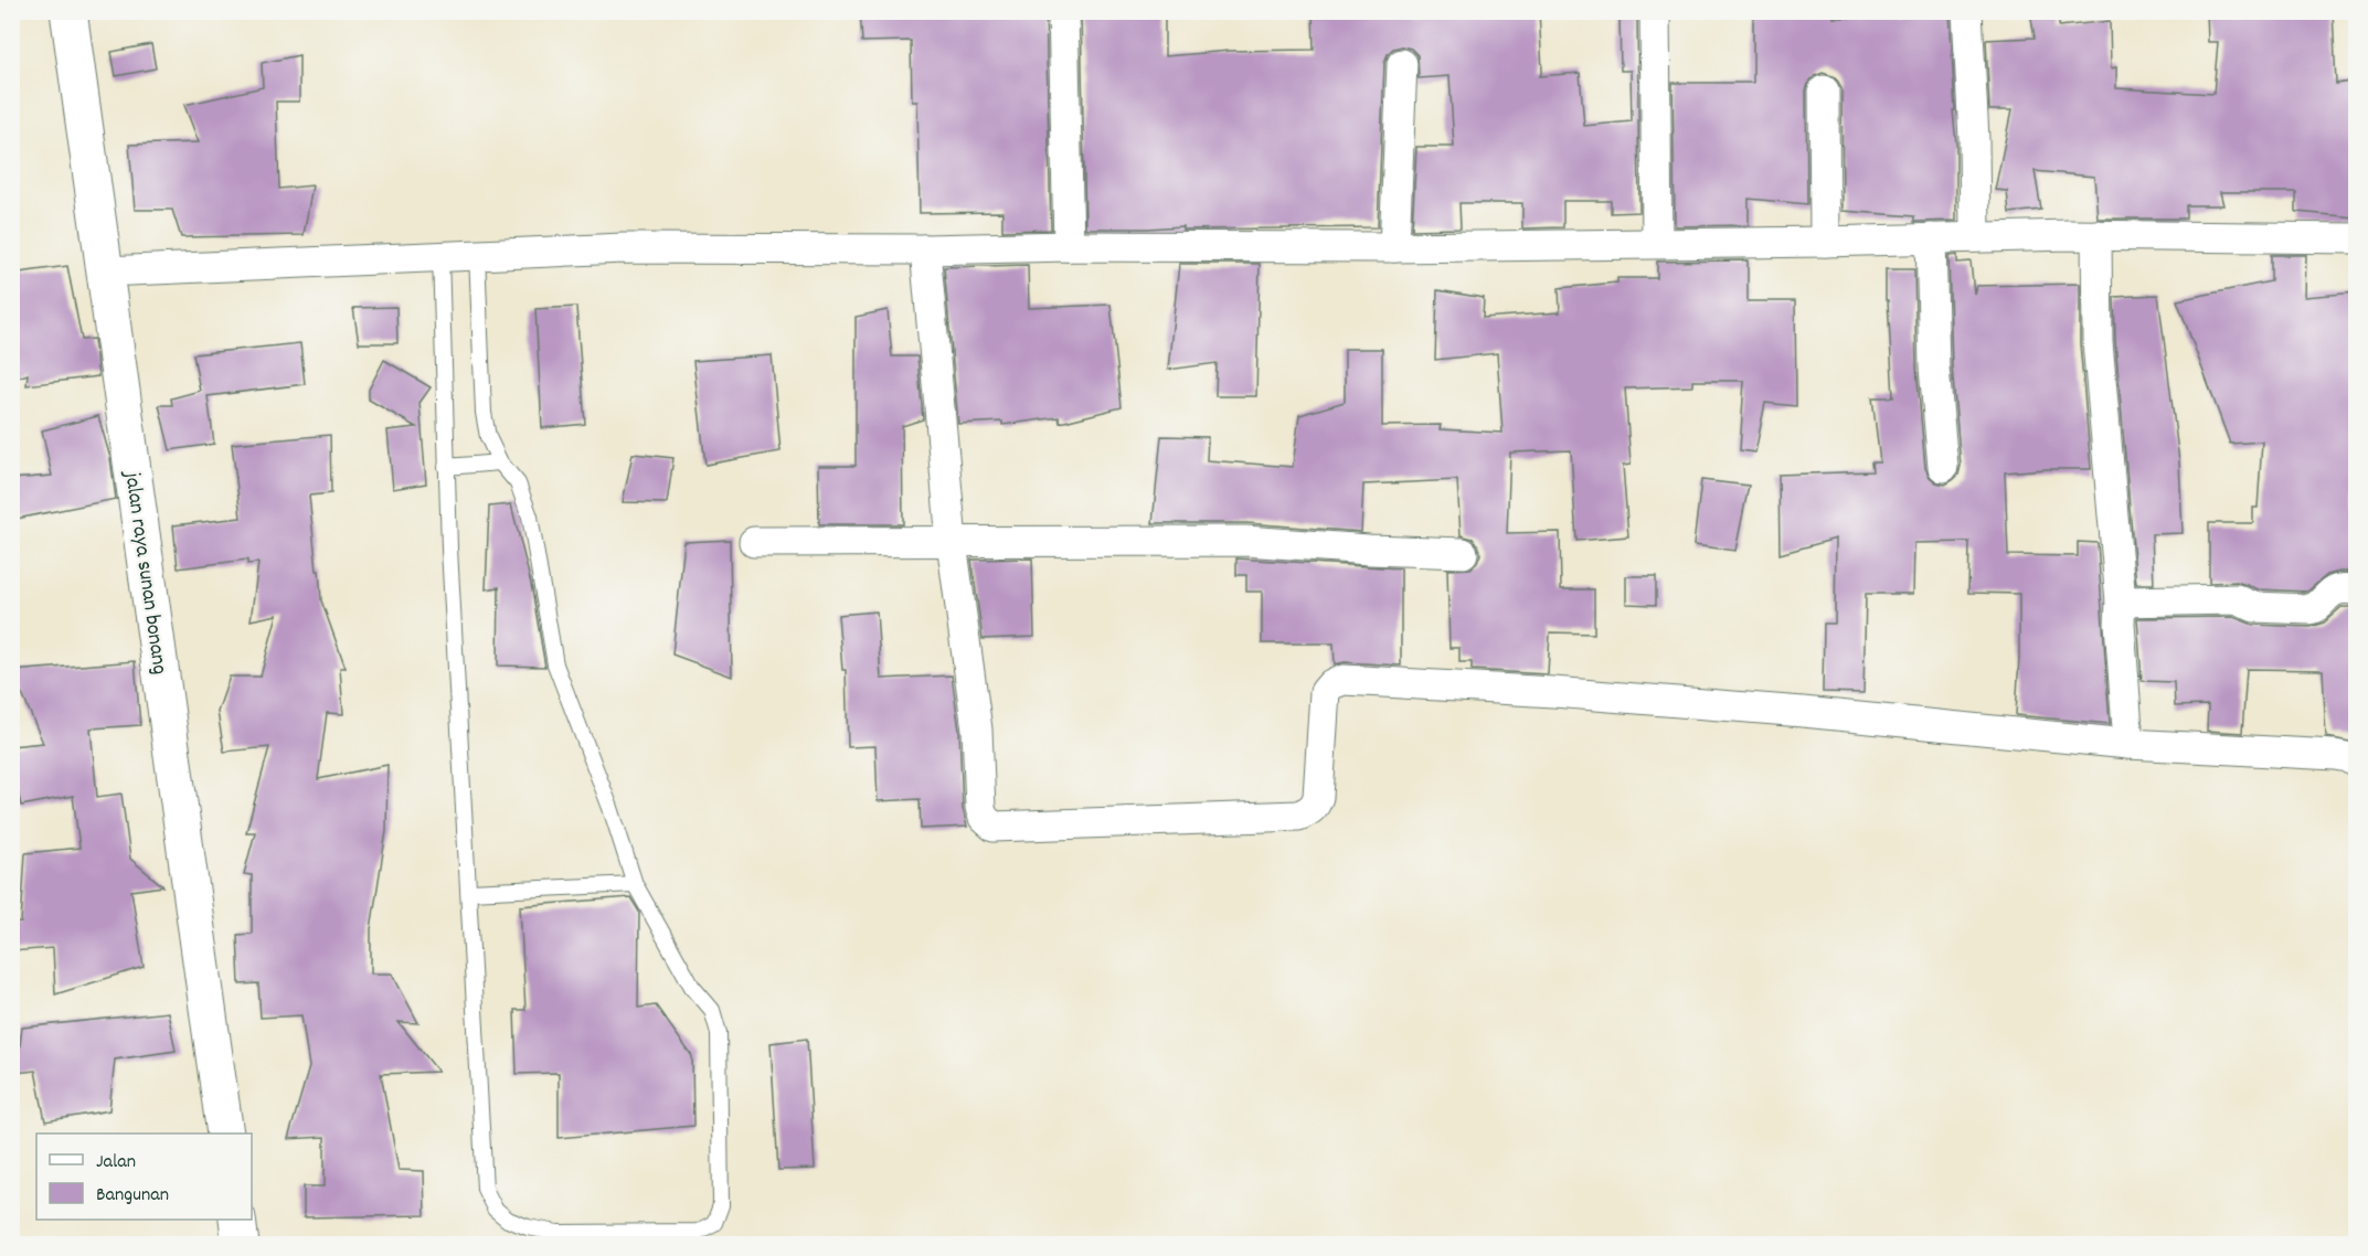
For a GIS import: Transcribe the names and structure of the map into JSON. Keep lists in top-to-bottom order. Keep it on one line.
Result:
{"streets":{"main road":["jalan raya sunan bonang"]},"legend":["Jalan","Bangunan"]}
